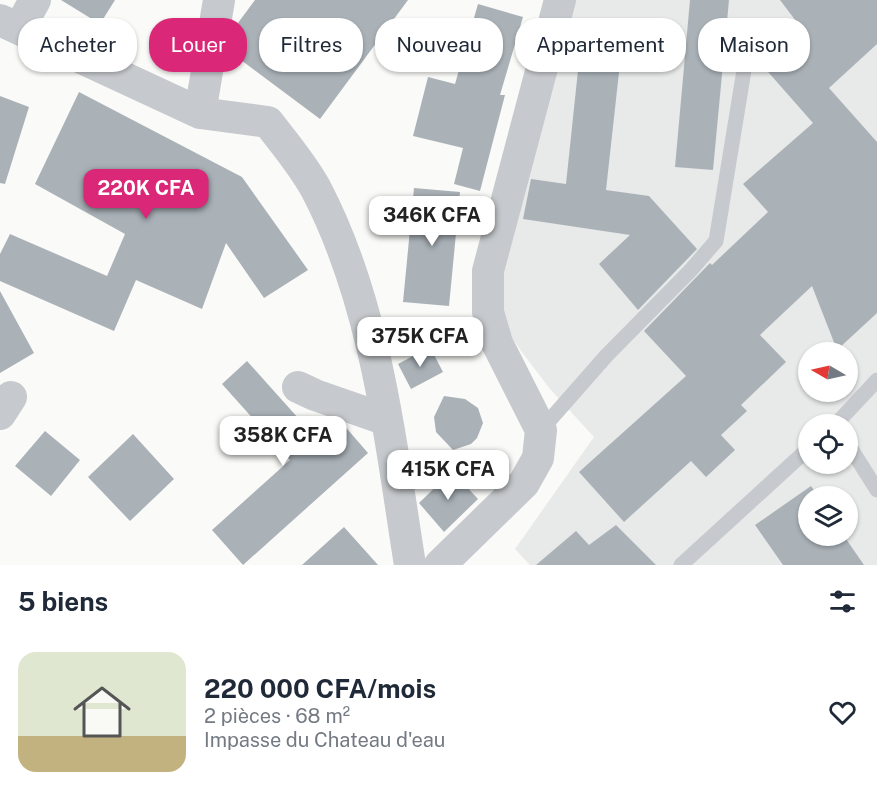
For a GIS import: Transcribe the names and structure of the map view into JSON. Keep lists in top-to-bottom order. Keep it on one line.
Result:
{"north":"left","page":{"chip":["Acheter","Louer","Filtres","Nouveau","Appartement","Maison"],"price":["220K CFA","346K CFA","375K CFA","358K CFA","415K CFA"],"heading":"5 biens","list":[{"name":"220 000 CFA/mois","note":"2 pièces · 68 m² · Impasse du Chateau d'eau"}]}}
